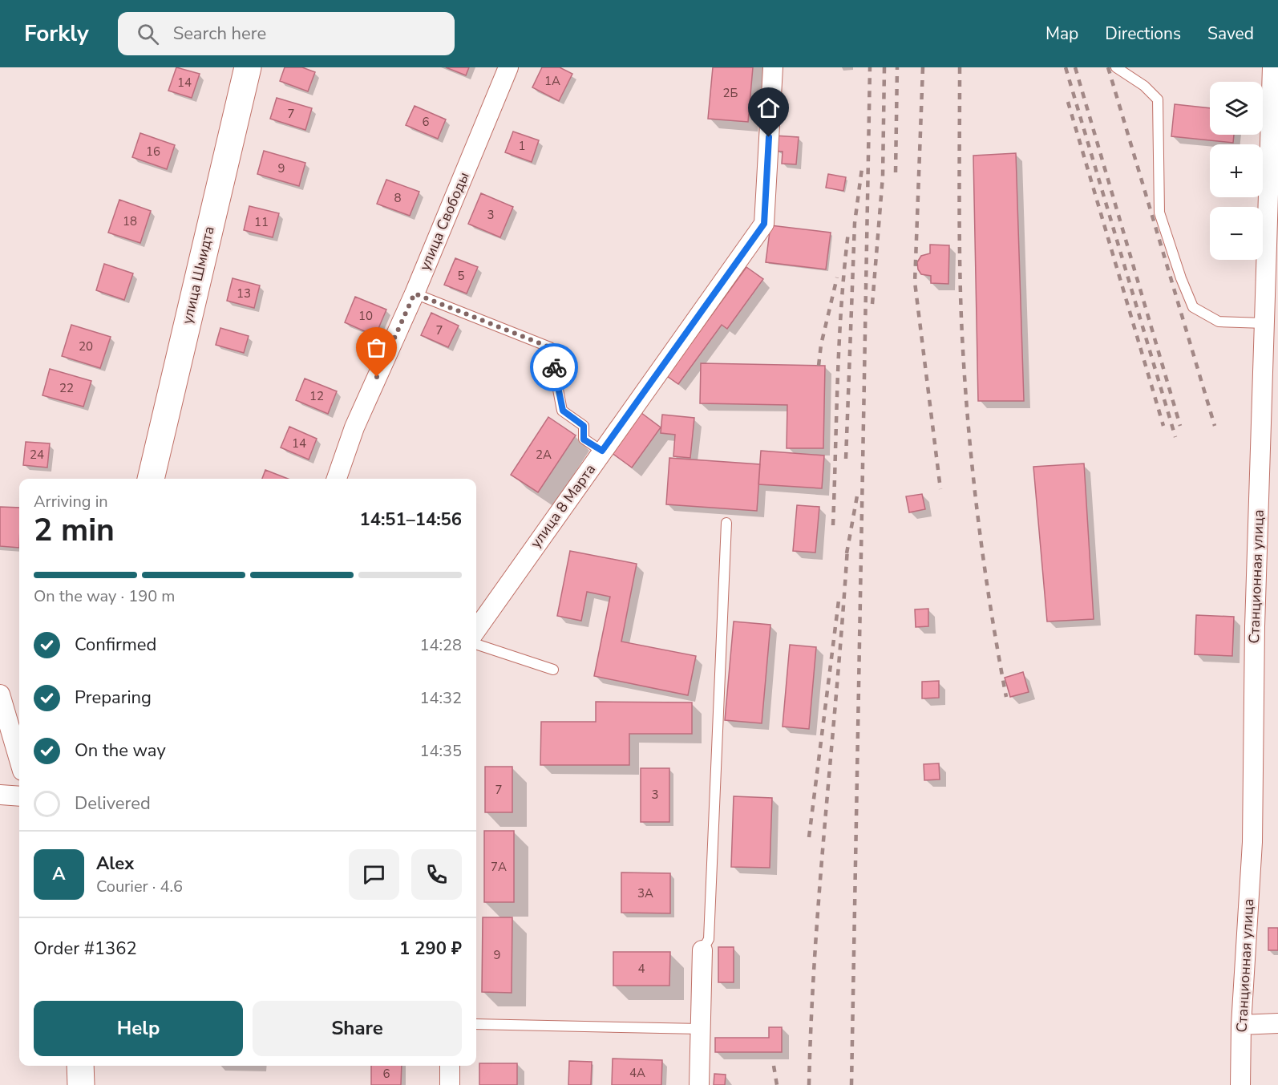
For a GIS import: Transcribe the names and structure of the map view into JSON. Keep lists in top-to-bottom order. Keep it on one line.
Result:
{"streets":{"street":["улица Свободы","улица Шмидта","улица 8 Марта","Станционная улица"]},"house_numbers":["1А","14","2Б","7","6","1","16","9","8","3","18","11","5","13","10","7","20","22","12","14","24","2А","7","3","7А","3А","9","4","4А","6"],"page":{"header":"Forkly","search":"Search here","nav":["Map","Directions","Saved"],"map_buttons":["+","−"],"heading":["2 min","Arriving in","14:51–14:56"],"panel":["Alex","Courier · 4.6","Order #1362","1 290 ₽"],"bar":"On the way · 190 m","list":[["Confirmed","14:28"],["Preparing","14:32"],["On the way","14:35"],"Delivered"],"round":"A","buttons":["Help","Share"]}}
